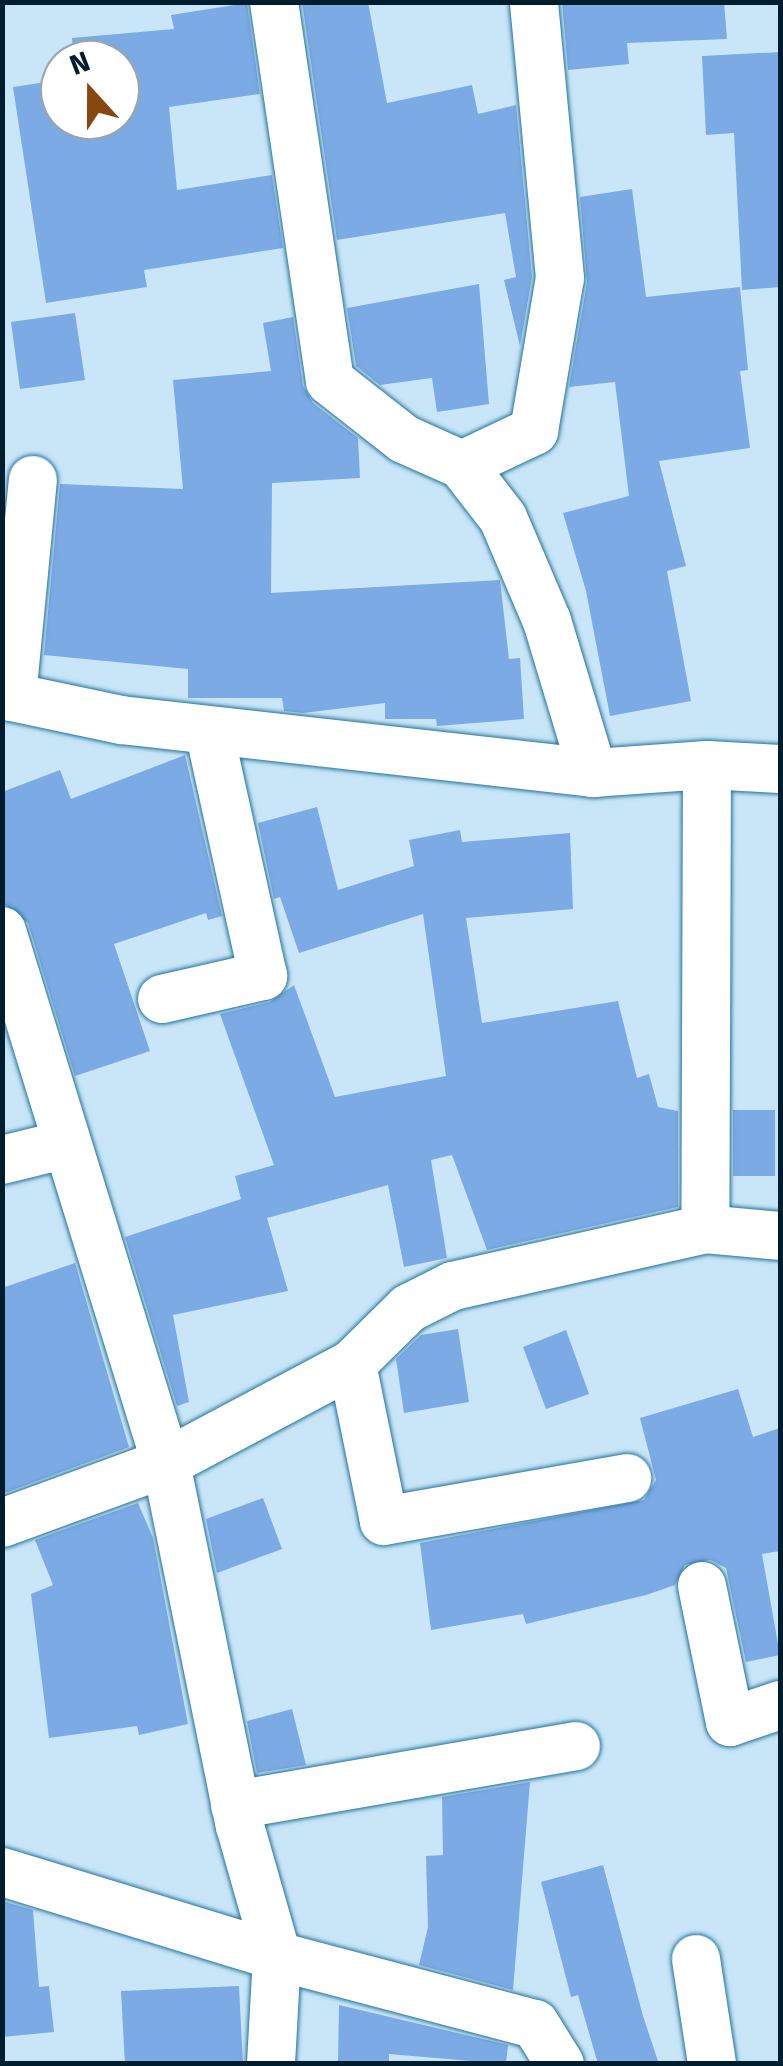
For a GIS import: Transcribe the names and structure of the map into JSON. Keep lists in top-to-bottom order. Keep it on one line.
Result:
{"north":"top"}
